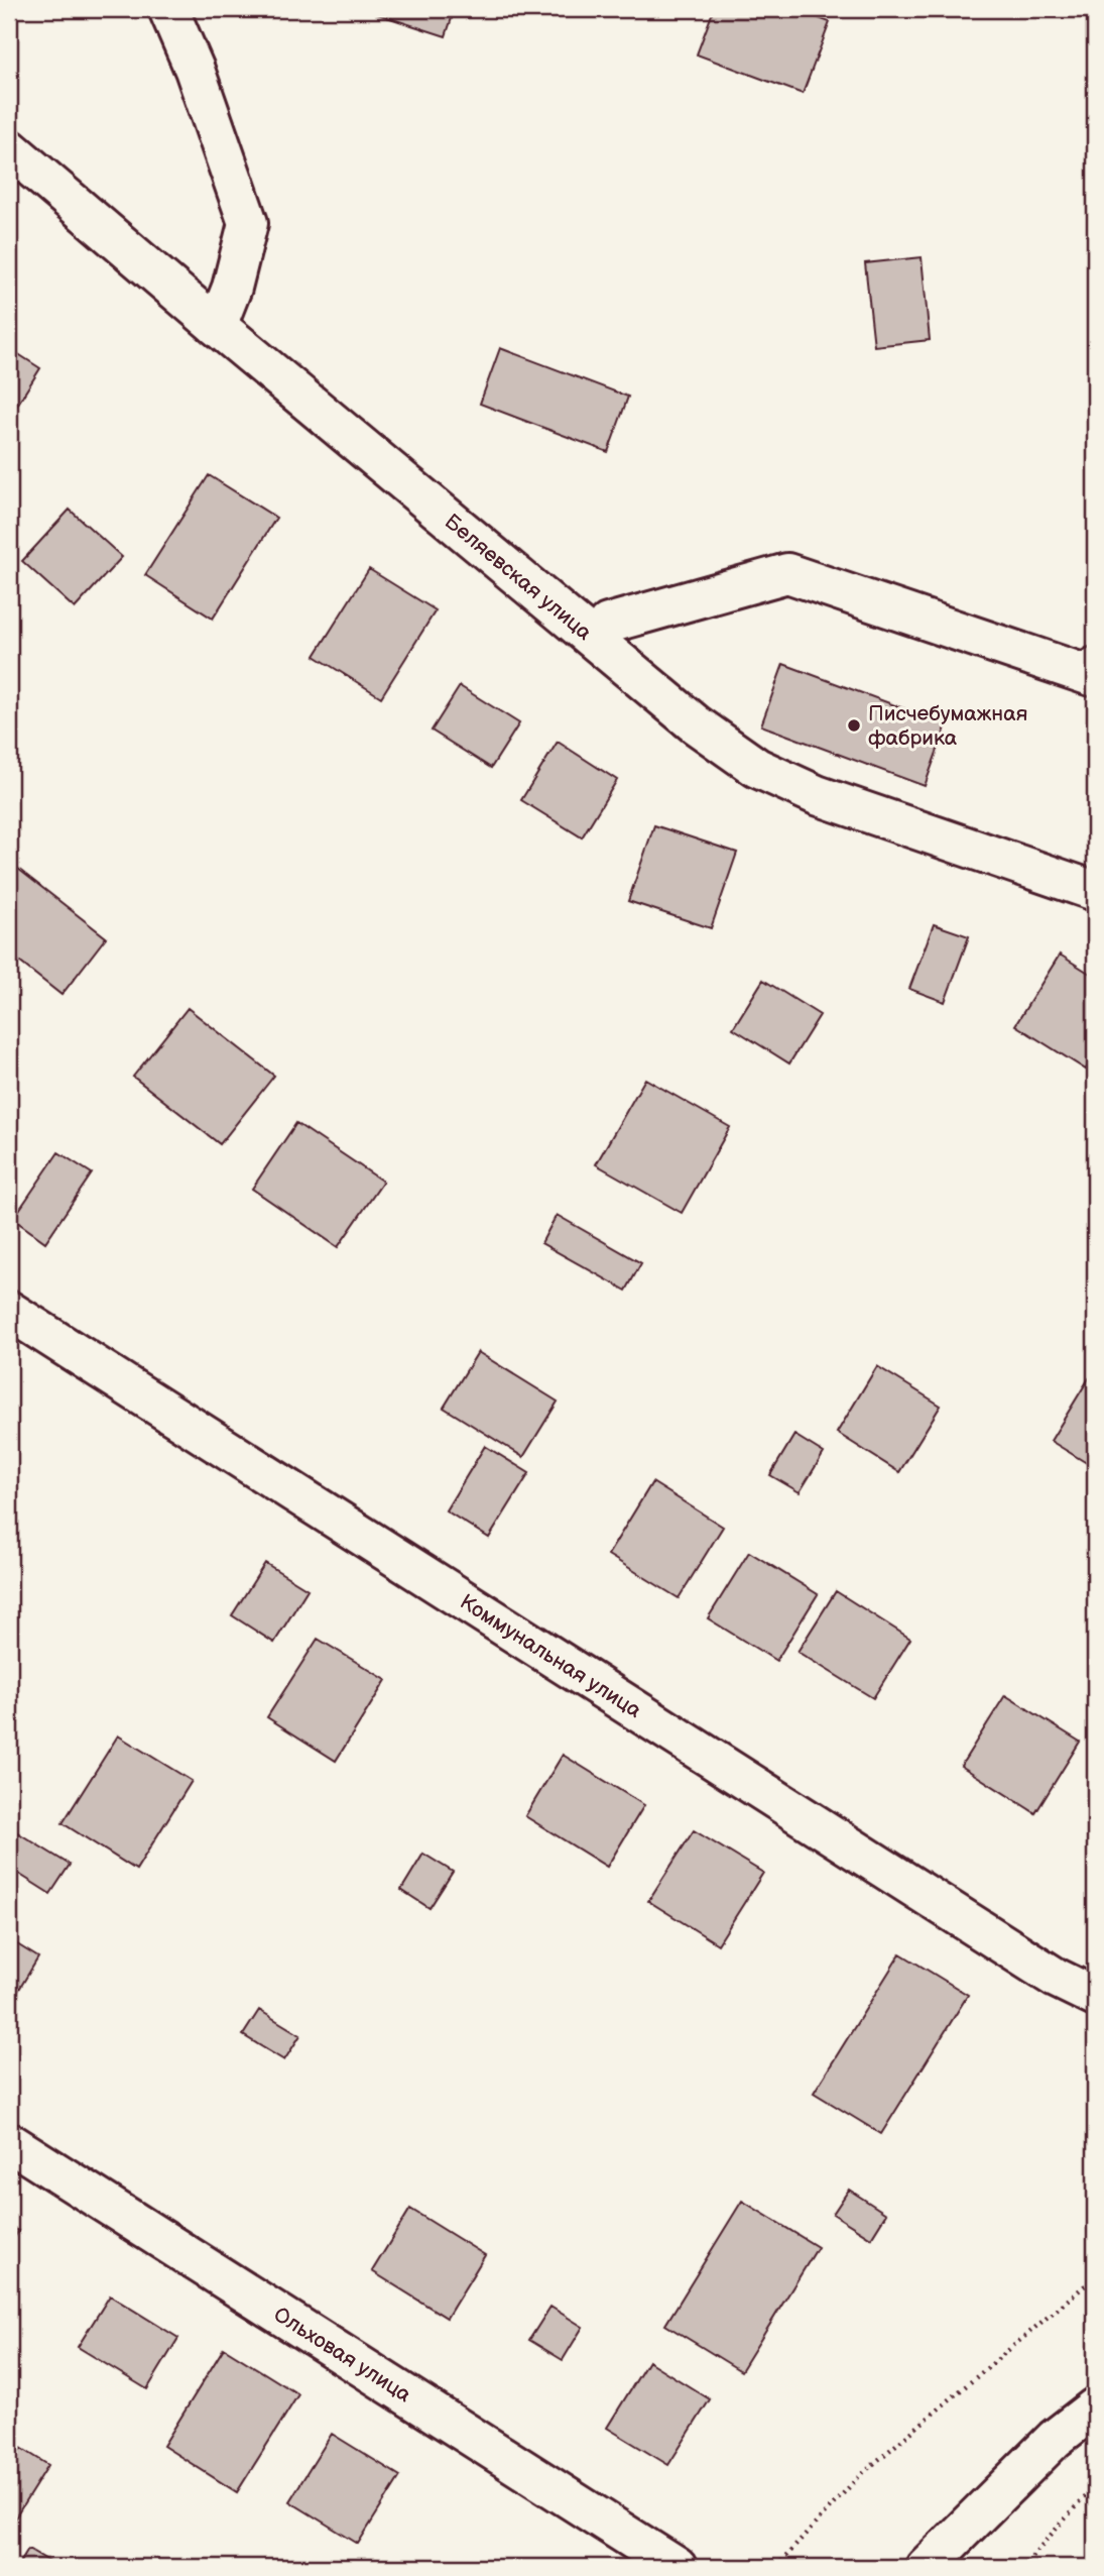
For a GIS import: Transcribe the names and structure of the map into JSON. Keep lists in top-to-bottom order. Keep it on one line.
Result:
{"streets":{"street":["Беляевская улица","Коммунальная улица","Ольховая улица"]},"places":["Писчебумажная фабрика"]}
